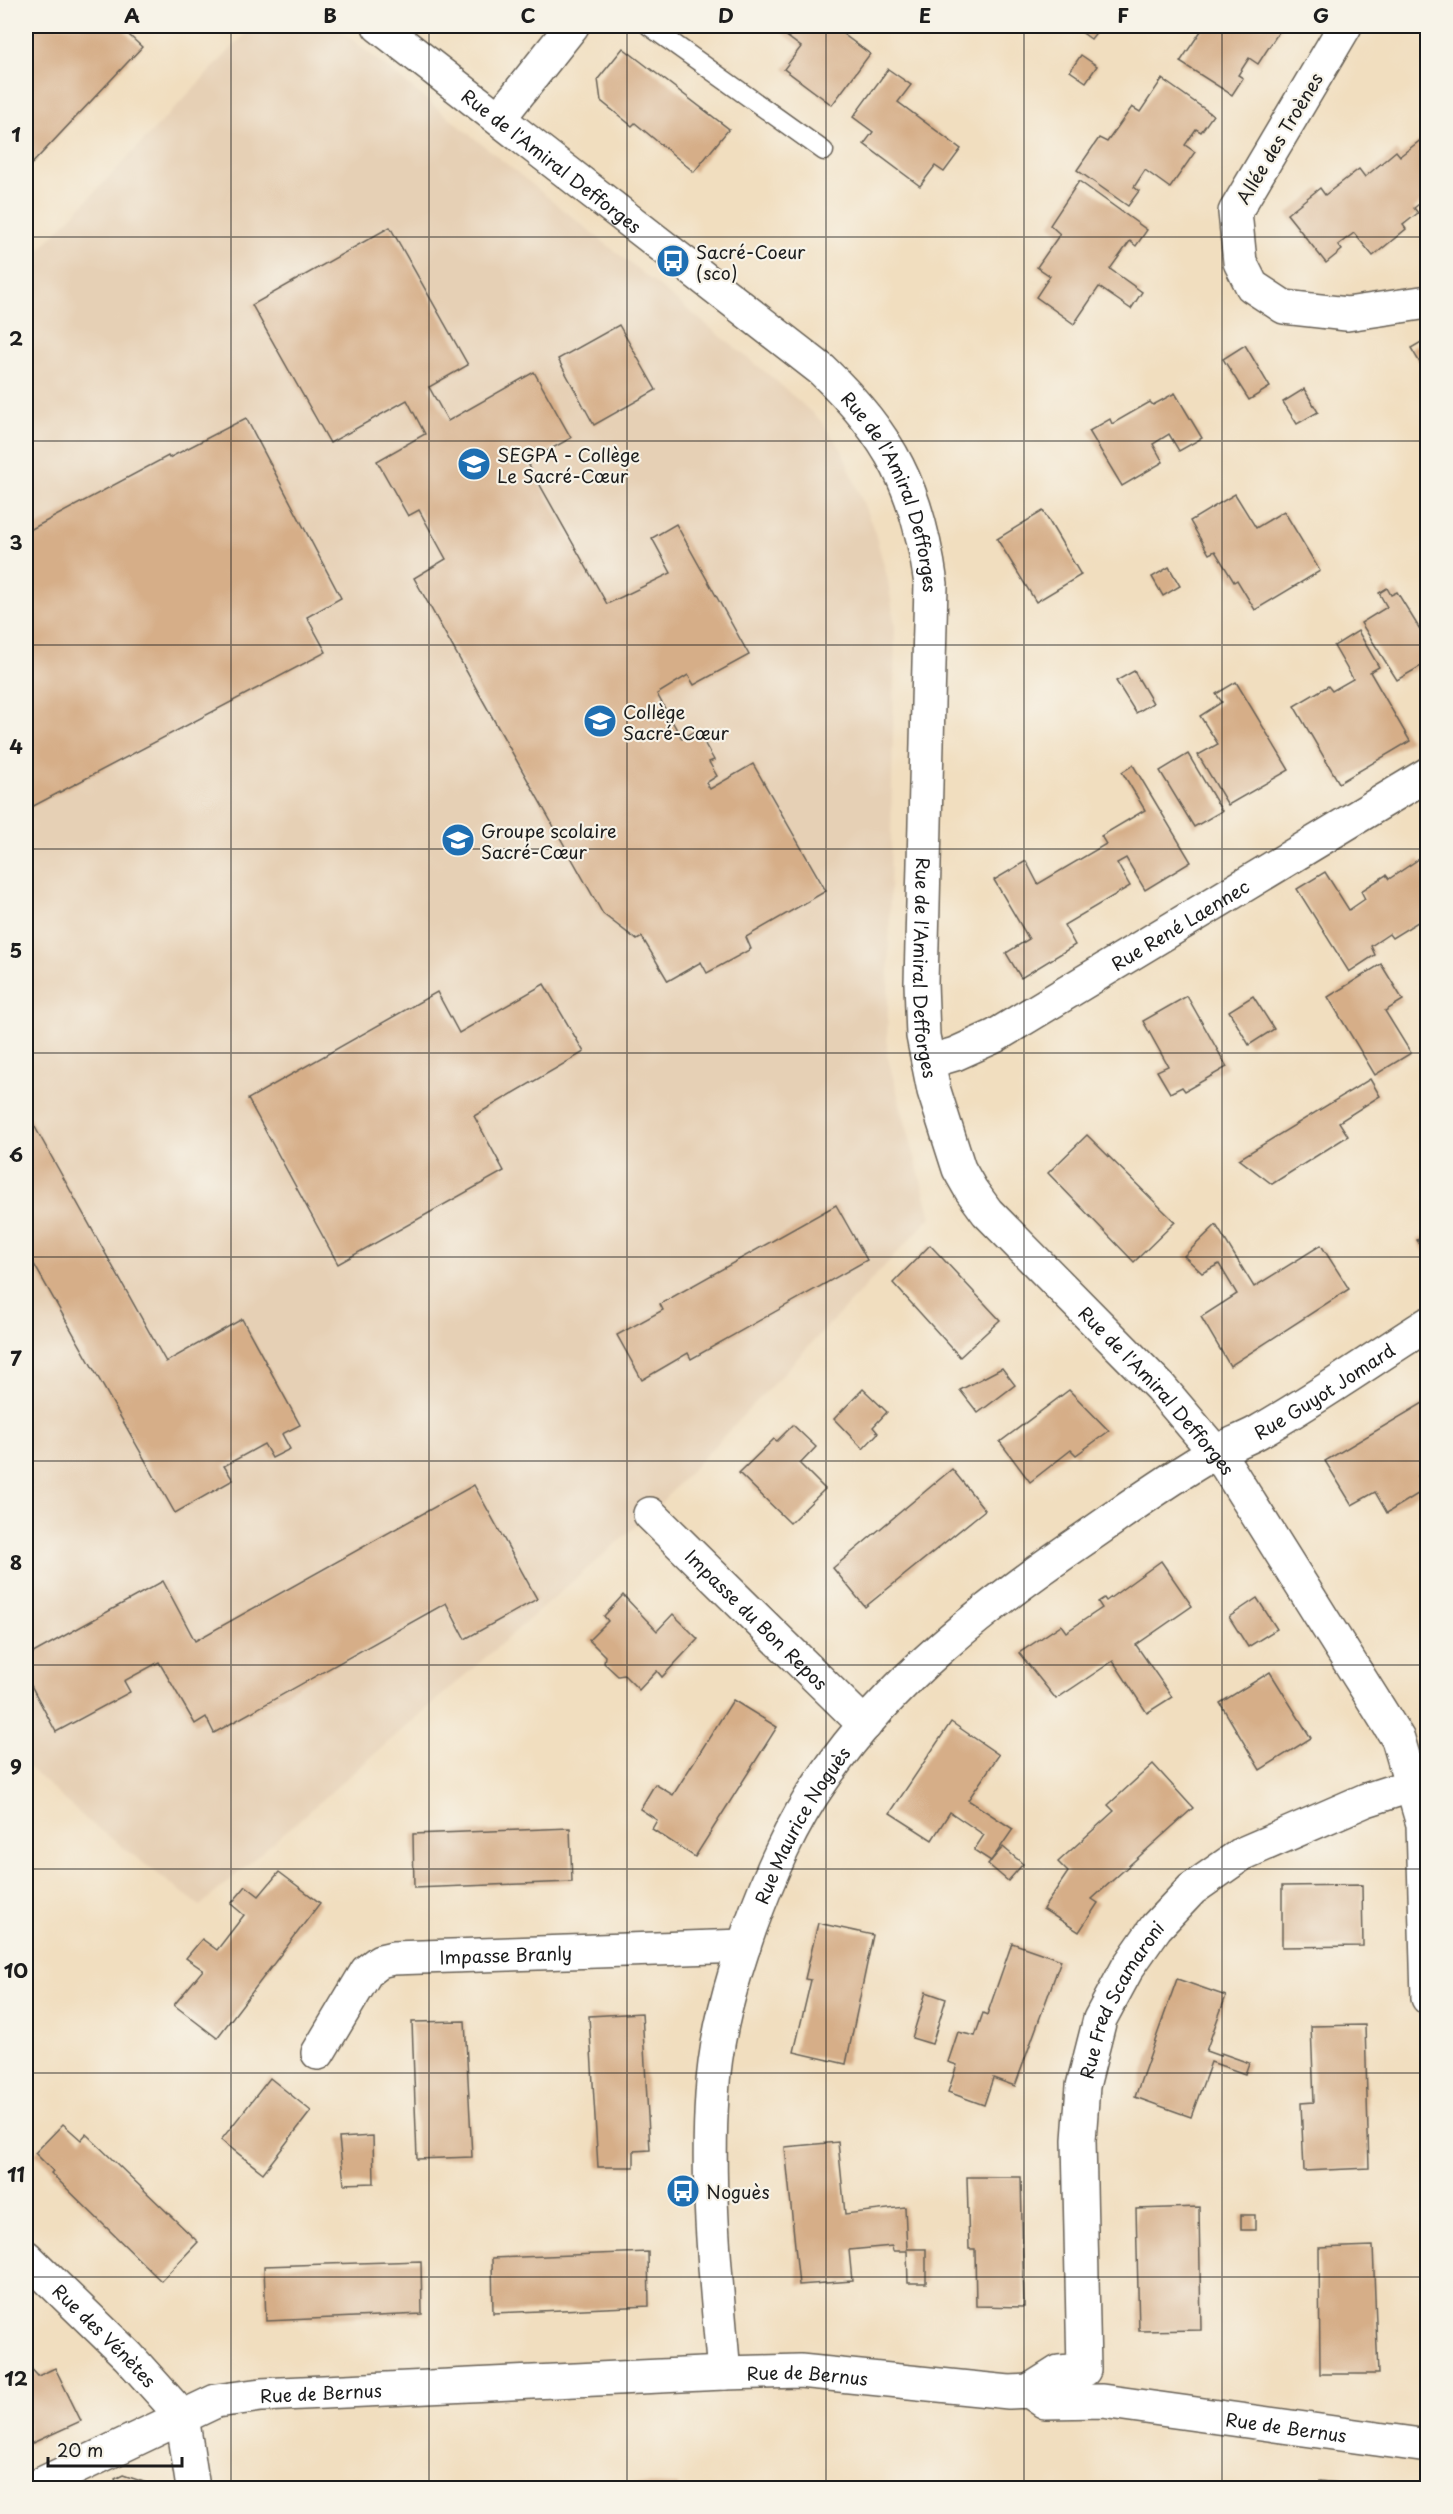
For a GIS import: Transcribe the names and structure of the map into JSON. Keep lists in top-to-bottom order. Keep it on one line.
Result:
{"streets":{"street":["Allée des Troènes","Rue de l'Amiral Defforges","Rue René Laennec","Rue Guyot Jomard","Impasse du Bon Repos","Rue Maurice Noguès","Impasse Branly","Rue Fred Scamaroni","Rue des Vénètes","Rue de Bernus"]},"crossings":[["Rue de l'Amiral Defforges","Rue René Laennec"],["Rue de l'Amiral Defforges","Rue Guyot Jomard"],["Rue de l'Amiral Defforges","Rue Maurice Noguès"],["Rue de l'Amiral Defforges","Rue Fred Scamaroni"],["Rue Guyot Jomard","Rue Maurice Noguès"],["Impasse du Bon Repos","Rue Maurice Noguès"],["Rue Maurice Noguès","Impasse Branly"],["Rue Maurice Noguès","Rue de Bernus"],["Rue des Vénètes","Rue de Bernus"]],"places":{"bus stop":["Sacré-Coeur (sco)","Noguès"],"school or university":["SEGPA - Collège Le Sacré-Cœur","Collège Sacré-Cœur","Groupe scolaire Sacré-Cœur"]},"scale_bar":"20 m","grid":{"columns":["A","B","C","D","E","F","G"],"rows":["1","2","3","4","5","6","7","8","9","10","11","12"]}}
